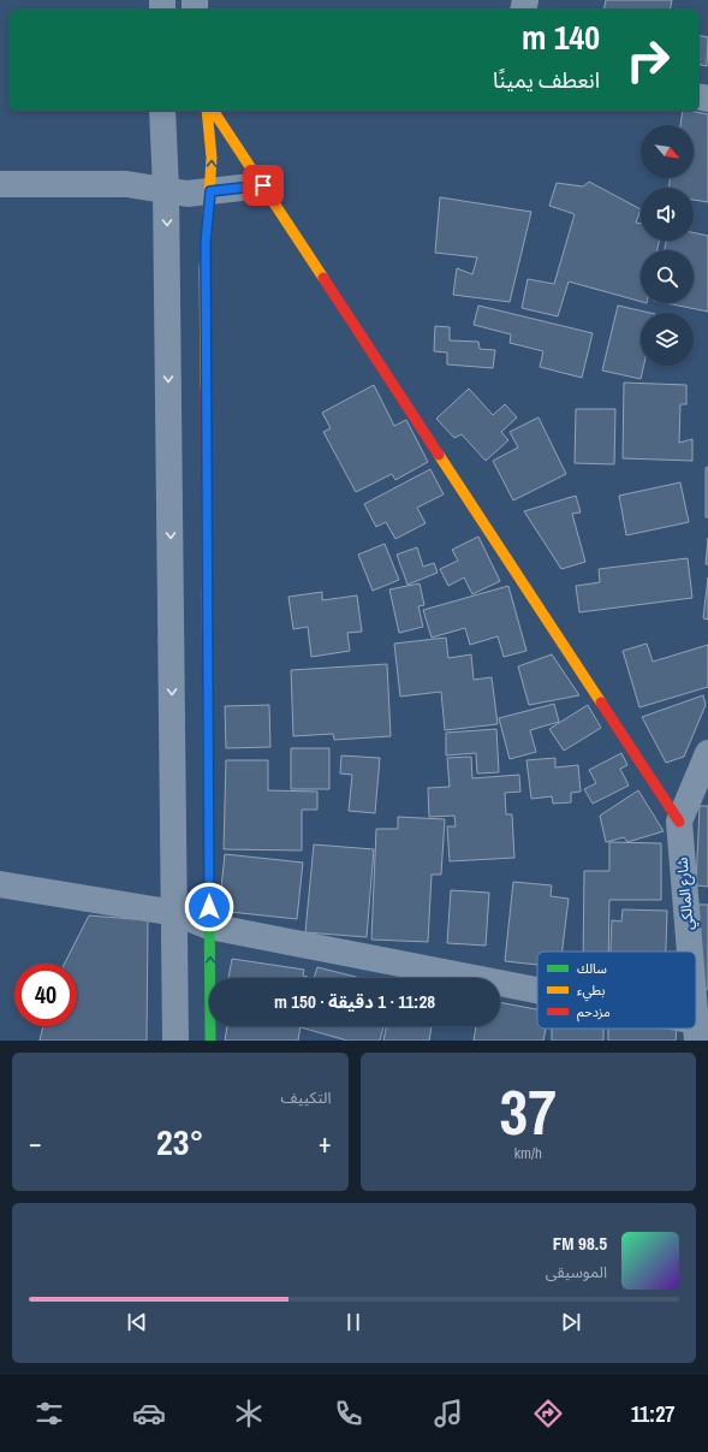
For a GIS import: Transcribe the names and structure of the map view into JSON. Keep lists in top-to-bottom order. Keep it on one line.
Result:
{"streets":{"street":["شارع المالكي"]},"legend":["سالك","بطيء","مزدحم"],"north":"bottom right","page":{"turn":["140 m","انعطف يمينًا"],"limit":"40","trip":"11:28 · 1 دقيقة · 150 m","tile":[["37","km/h"],"التكييف"],"heat":["−","23°","+"],"song":["98.5 FM","الموسيقى"],"tabs":"11:27"}}
